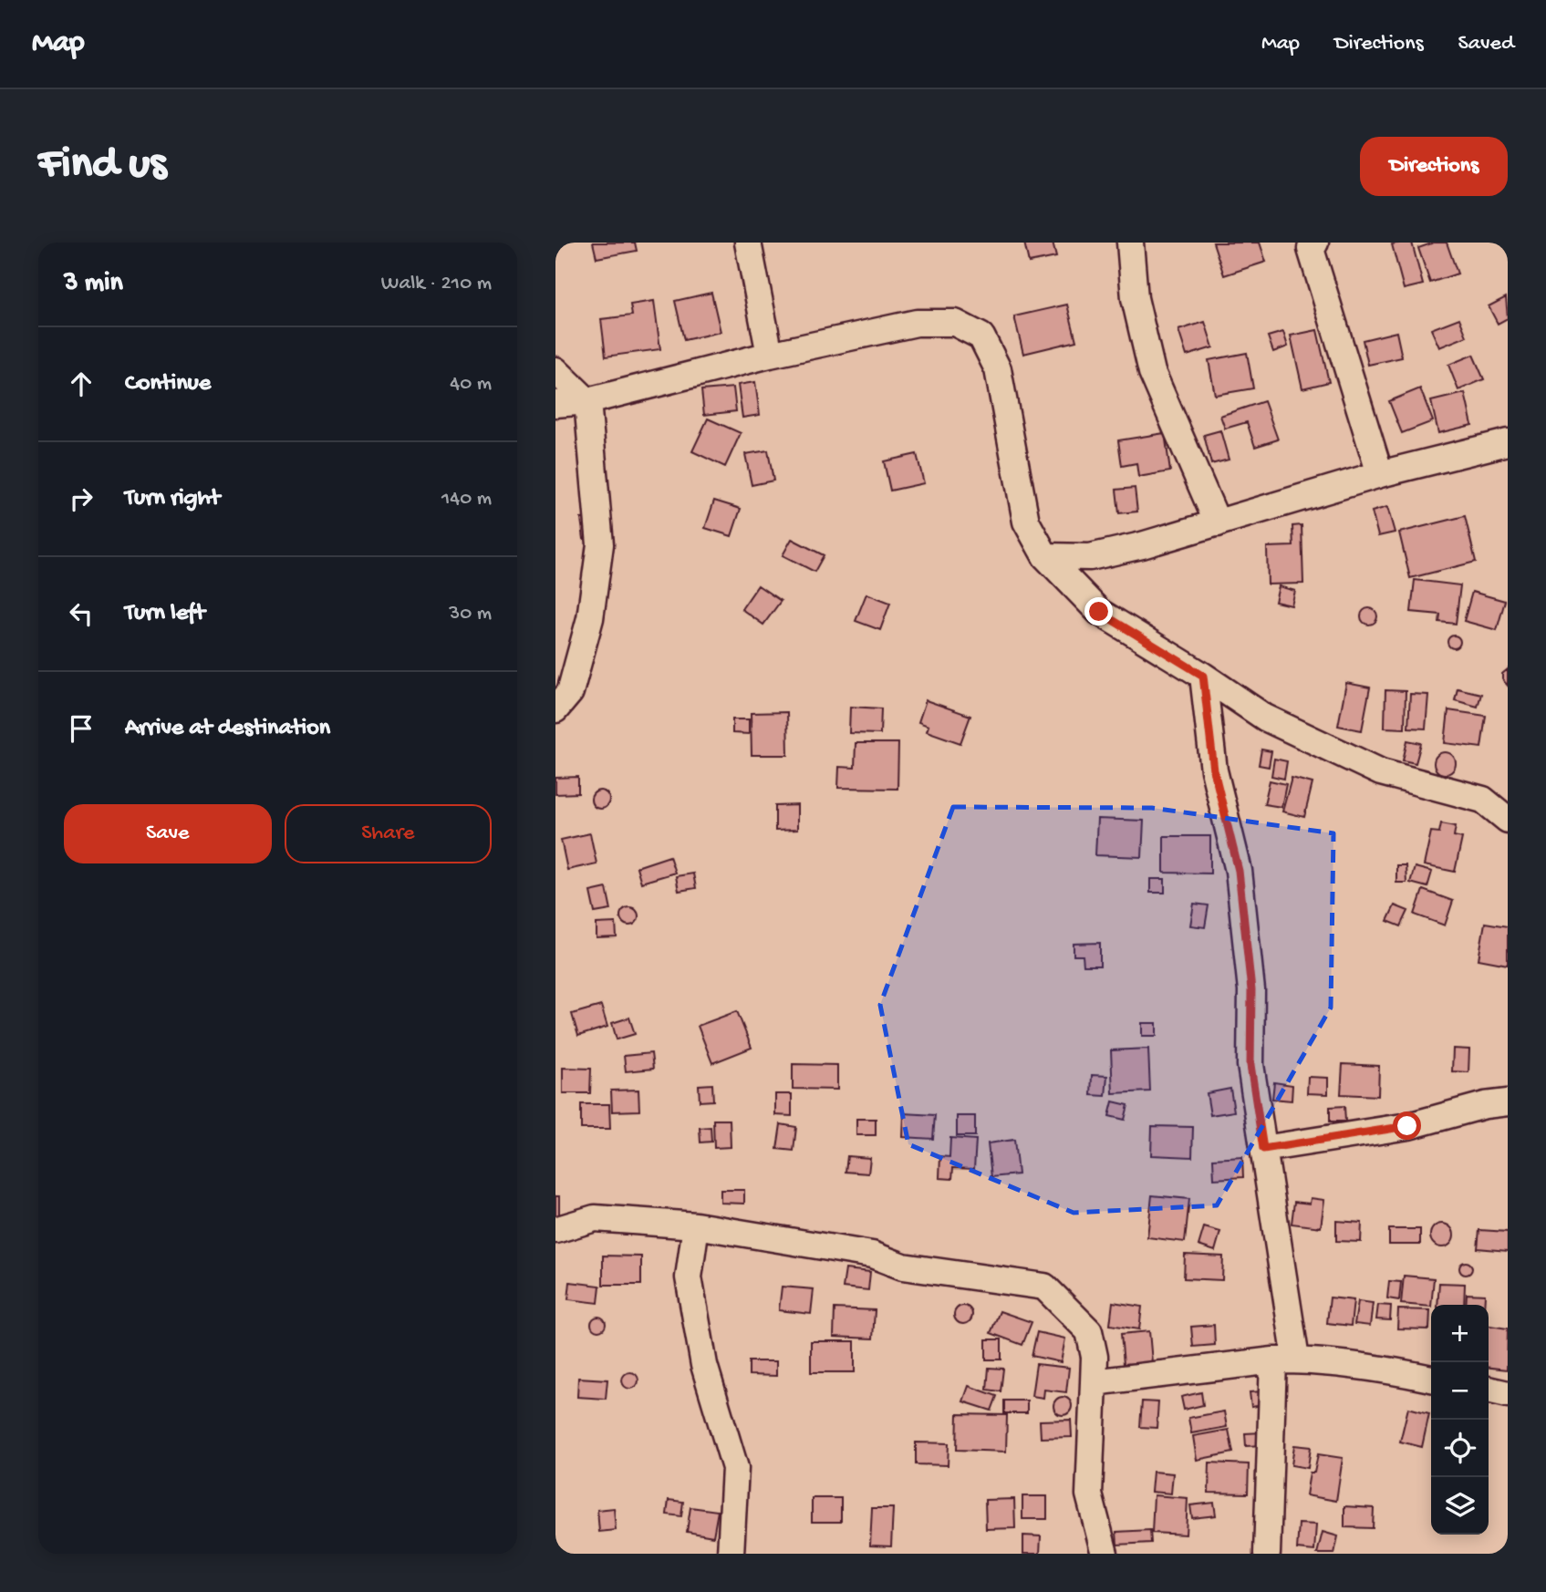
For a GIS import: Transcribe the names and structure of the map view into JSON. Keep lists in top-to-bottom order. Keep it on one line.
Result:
{"page":{"header":"Map","nav":["Map","Directions","Saved"],"buttons":["Directions",["Save","Share"]],"title":"Find us","heading":["3 min","Walk · 210 m"],"list":[["Continue","40 m"],["Turn right","140 m"],["Turn left","30 m"],"Arrive at destination"],"map_buttons":["+","−"]}}
